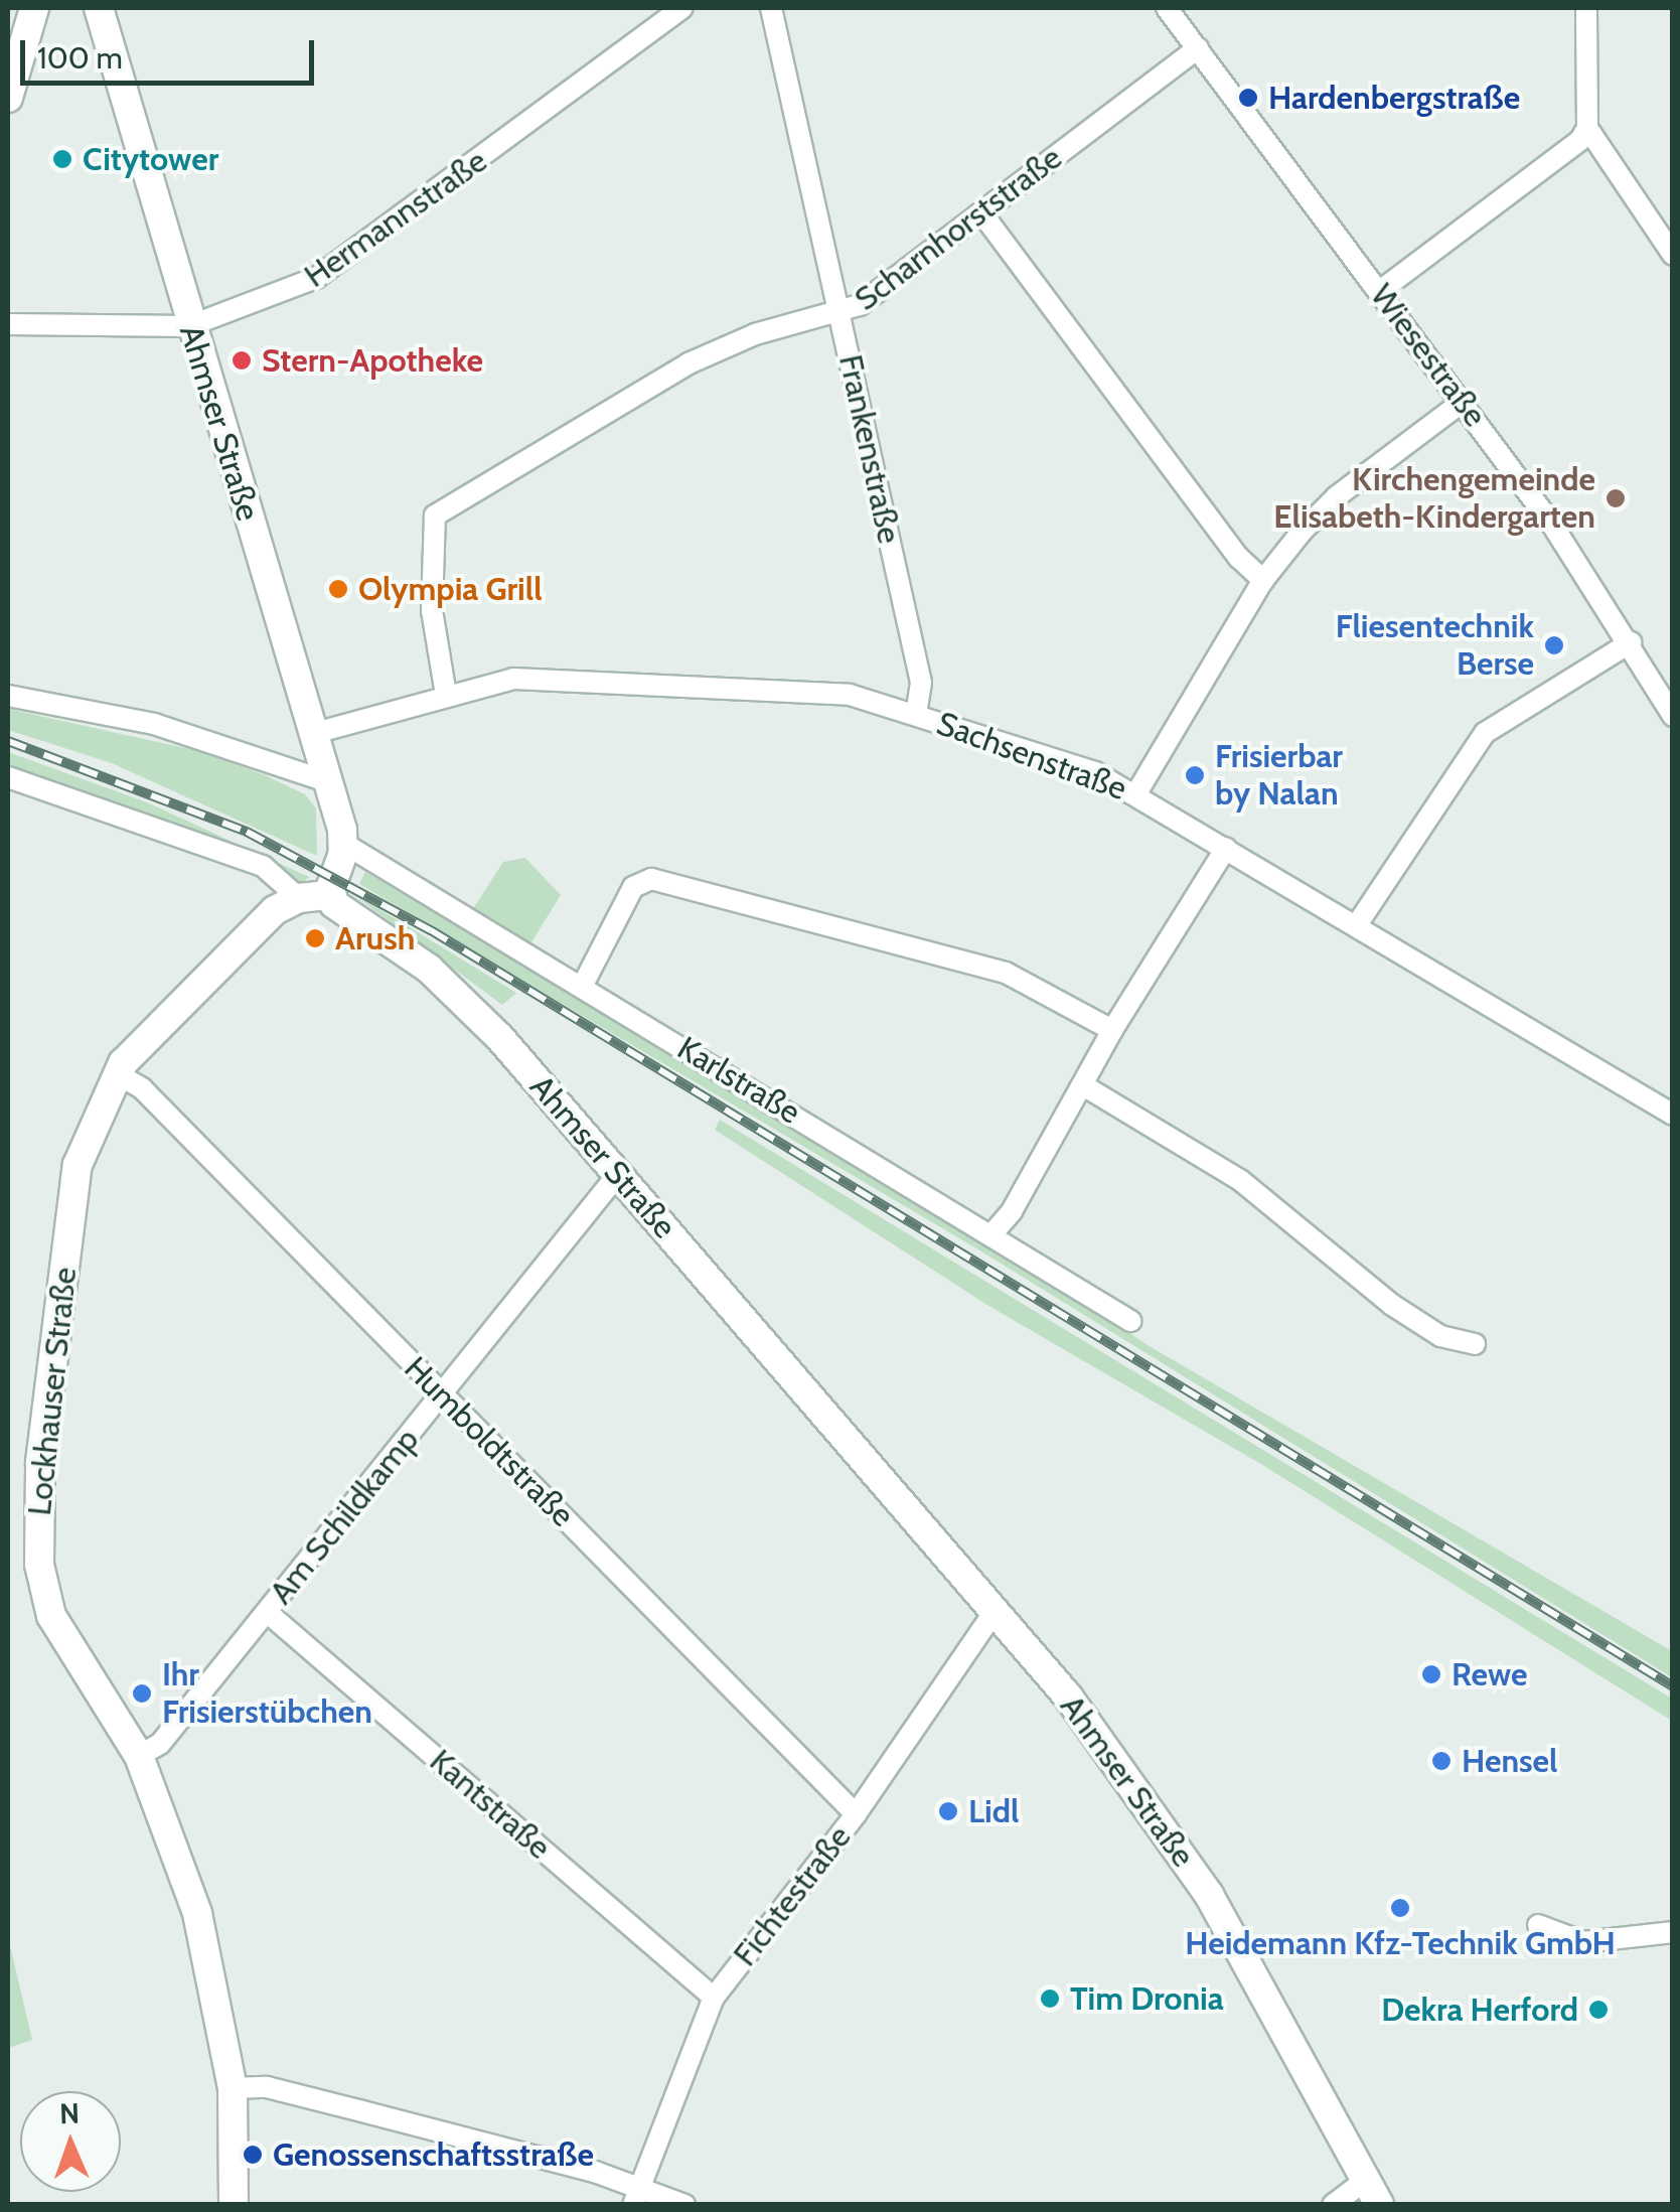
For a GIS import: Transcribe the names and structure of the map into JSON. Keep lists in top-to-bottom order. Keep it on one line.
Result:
{"streets":{"street":["Hermannstraße","Scharnhorststraße","Wiesestraße","Ahmser Straße","Frankenstraße","Sachsenstraße","Karlstraße","Lockhauser Straße","Humboldtstraße","Am Schildkamp","Kantstraße","Fichtestraße"]},"crossings":[["Hermannstraße","Ahmser Straße"],["Scharnhorststraße","Wiesestraße"],["Scharnhorststraße","Frankenstraße"],["Scharnhorststraße","Sachsenstraße"],["Ahmser Straße","Sachsenstraße"],["Ahmser Straße","Karlstraße"],["Ahmser Straße","Am Schildkamp"],["Ahmser Straße","Fichtestraße"],["Frankenstraße","Sachsenstraße"],["Lockhauser Straße","Humboldtstraße"],["Lockhauser Straße","Am Schildkamp"],["Humboldtstraße","Am Schildkamp"],["Humboldtstraße","Fichtestraße"],["Am Schildkamp","Kantstraße"],["Kantstraße","Fichtestraße"]],"places":["Hardenbergstraße","Citytower","Stern-Apotheke","Kirchengemeinde Elisabeth-Kindergarten","Olympia Grill","Fliesentechnik Berse","Frisierbar by Nalan","Arush","Rewe","Ihr Frisierstübchen","Hensel","Lidl","Heidemann Kfz-Technik GmbH","Tim Dronia","Dekra Herford","Genossenschaftsstraße"],"scale_bar":"100 m","north":"top"}
